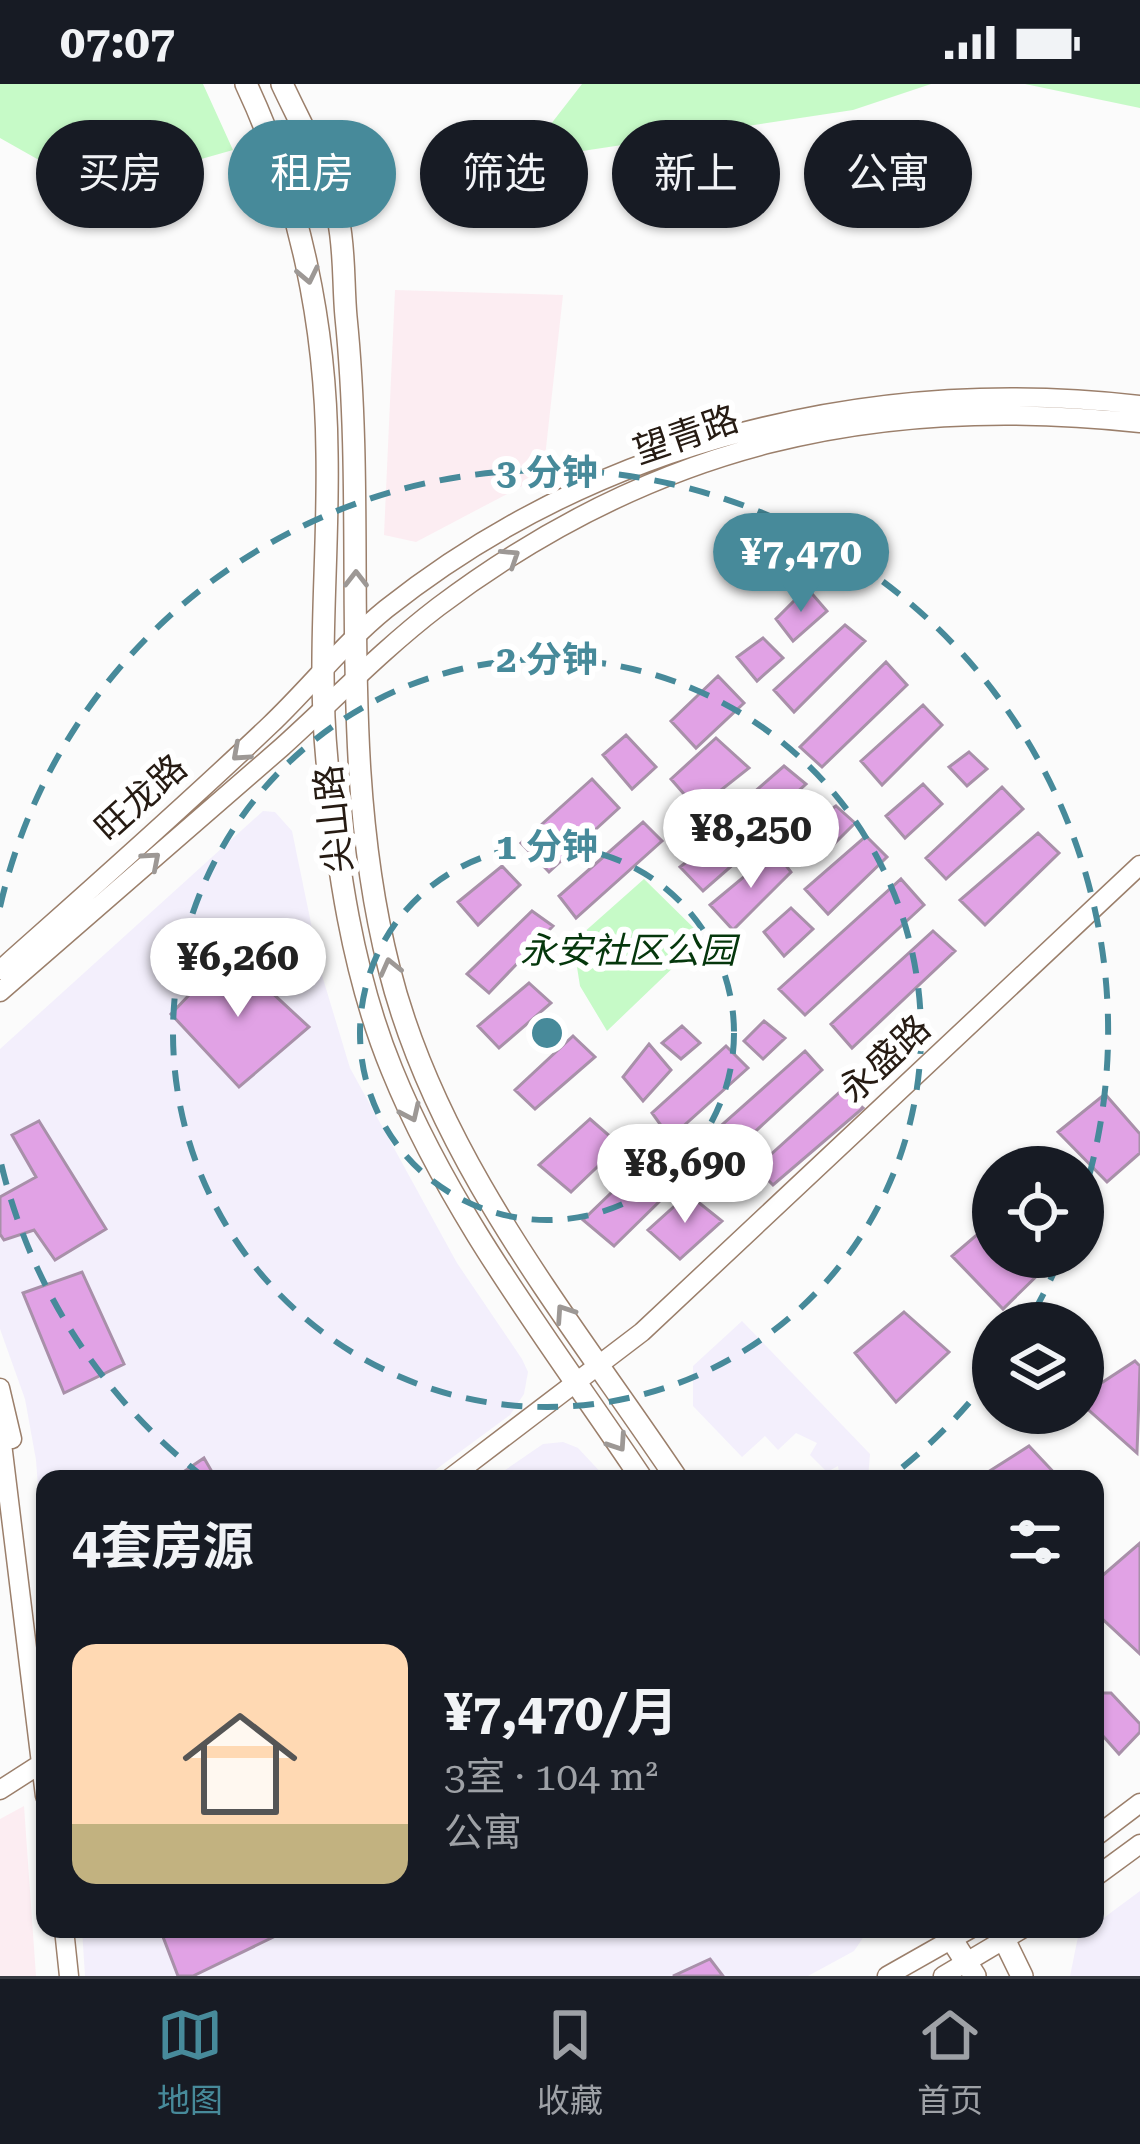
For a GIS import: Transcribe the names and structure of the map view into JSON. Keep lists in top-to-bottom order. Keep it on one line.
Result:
{"streets":{"main road":["望青路","旺龙路","尖山路","永盛路"]},"crossings":[["望青路","旺龙路"],["望青路","尖山路"],["旺龙路","尖山路"],["尖山路","永盛路"]],"parks":["永安社区公园"],"page":{"status":"07:07","chip":["买房","租房","筛选","新上","公寓"],"price":["¥7,470","¥8,250","¥6,260","¥8,690"],"heading":"4套房源","list":[{"name":"¥7,470/月","note":"3室 · 104 m² · 公寓"}],"tabs":["地图","收藏","首页"]},"rings":["3 分钟","2 分钟","1 分钟"]}
